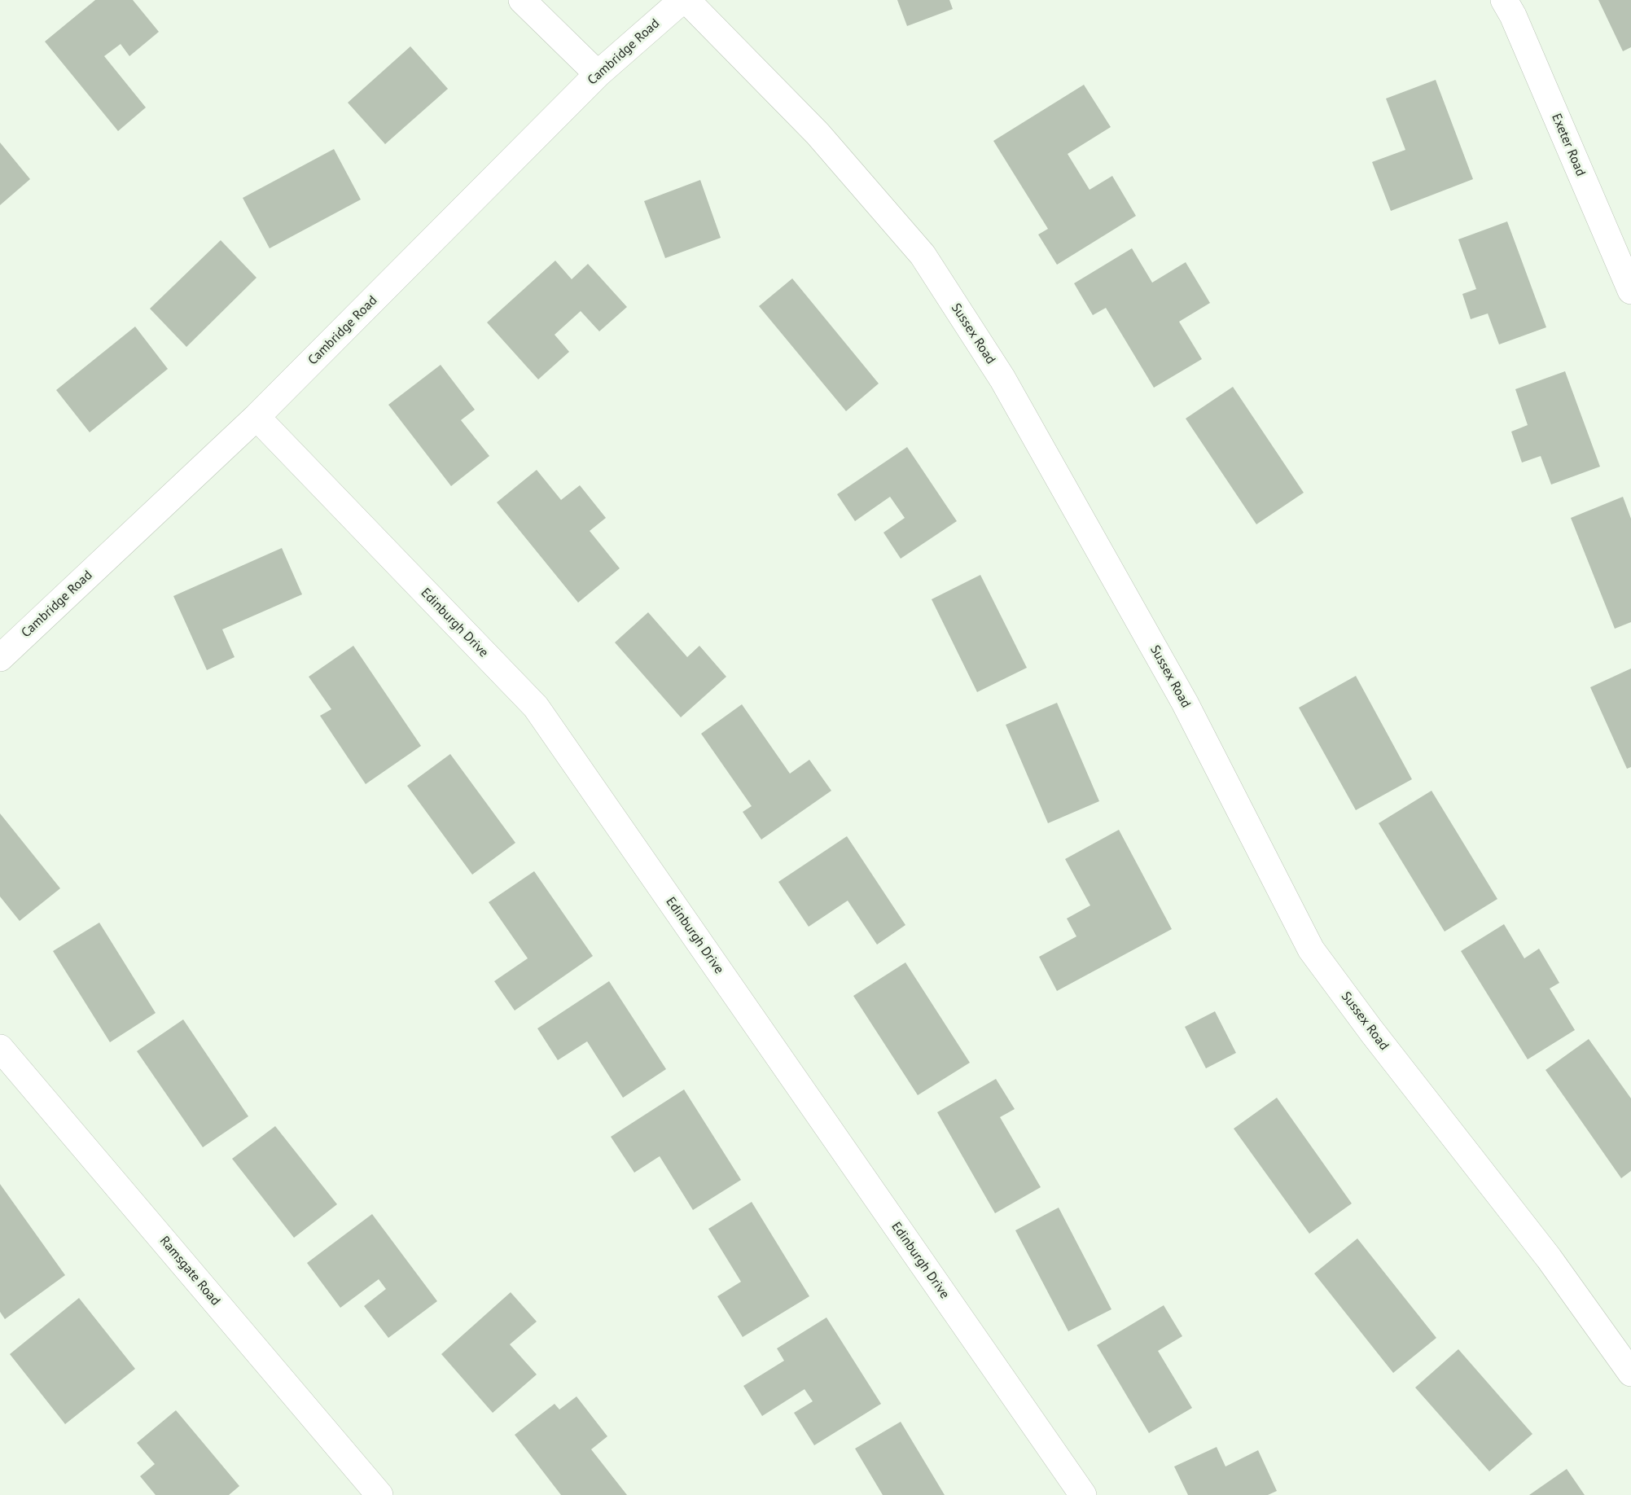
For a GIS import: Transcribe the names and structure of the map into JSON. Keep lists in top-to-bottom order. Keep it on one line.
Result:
{"streets":{"street":["Cambridge Road","Exeter Road","Sussex Road","Edinburgh Drive","Ramsgate Road"]},"crossings":[["Cambridge Road","Edinburgh Drive"]]}
